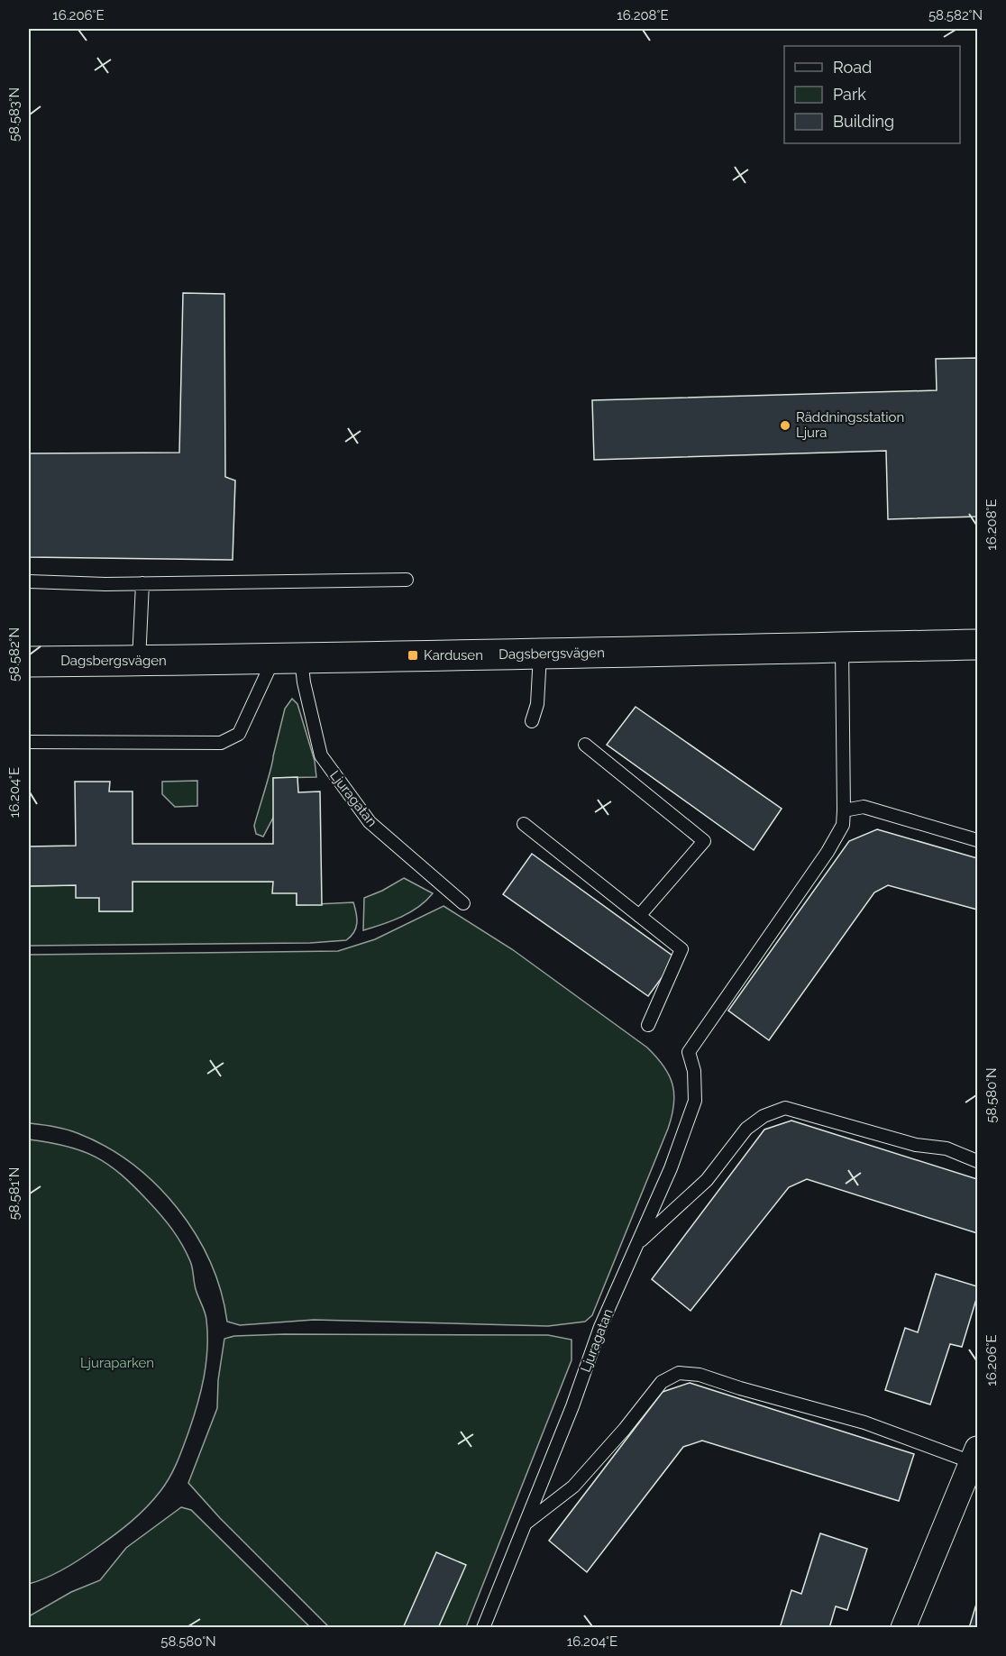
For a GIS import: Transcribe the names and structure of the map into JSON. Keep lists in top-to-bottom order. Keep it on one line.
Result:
{"streets":{"street":["Dagsbergsvägen"],"lane":["Ljuragatan"]},"crossings":[["Dagsbergsvägen","Ljuragatan"]],"parks":["Ljuraparken"],"places":{"other":["Räddningsstation Ljura"],"transit":["Kardusen"]},"legend":["Road","Park","Building"],"coordinates":["16.206°E","16.208°E","58.582°N","58.583°N","16.204°E","58.580°N","58.581°N"]}
